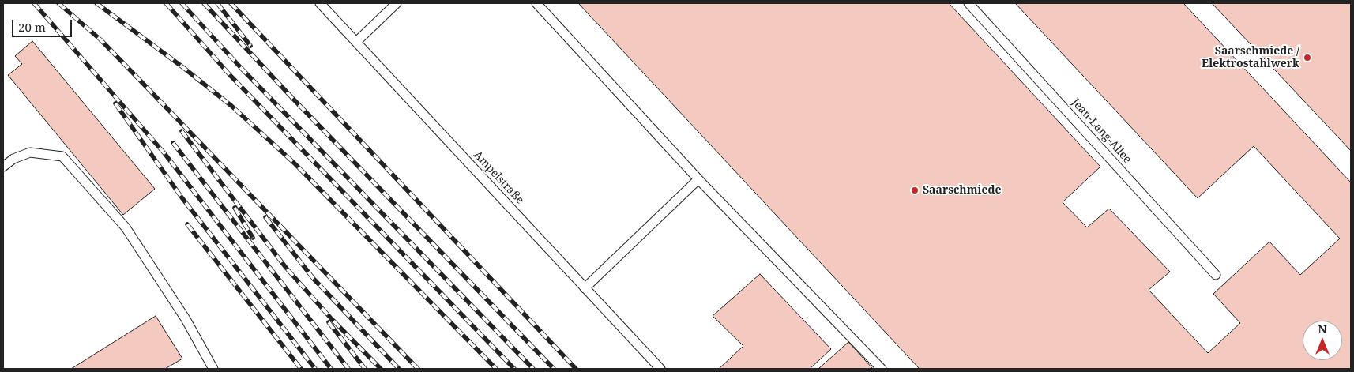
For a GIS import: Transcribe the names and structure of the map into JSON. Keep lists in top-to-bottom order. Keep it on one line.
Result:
{"streets":{"lane":["Jean-Lang-Allee","Ampelstraße"]},"places":["Saarschmiede / Elektrostahlwerk","Saarschmiede"],"scale_bar":"20 m","north":"top"}
